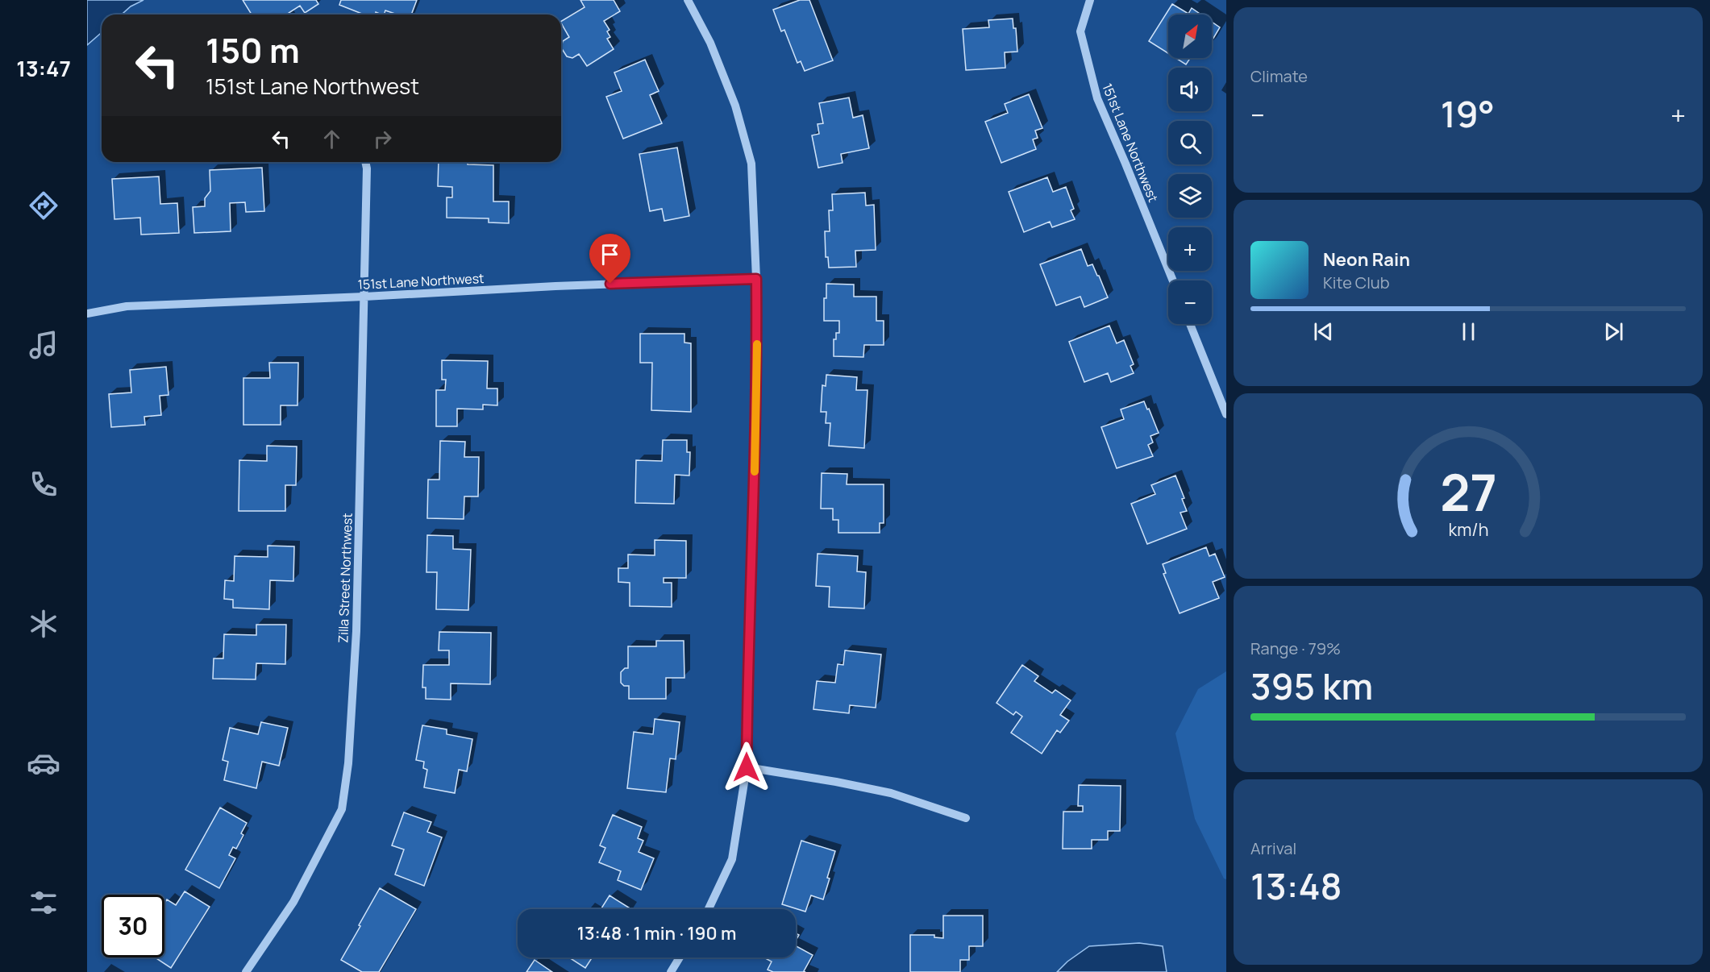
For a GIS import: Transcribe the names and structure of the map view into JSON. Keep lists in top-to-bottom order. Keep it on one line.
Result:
{"streets":{"street":["151st Lane Northwest","Zilla Street Northwest"]},"crossings":[["151st Lane Northwest","Zilla Street Northwest"]],"north":"top right","page":{"tabs":"13:47","tile":["Climate",["Range · 79%","395 km"],["Arrival","13:48"]],"map_buttons":["+","−"],"turn":["150 m","151st Lane Northwest"],"heat":["−","19°","+"],"song":["Neon Rain","Kite Club"],"limit":"30","trip":"13:48 · 1 min · 190 m","gauge":["27","km/h"]}}
